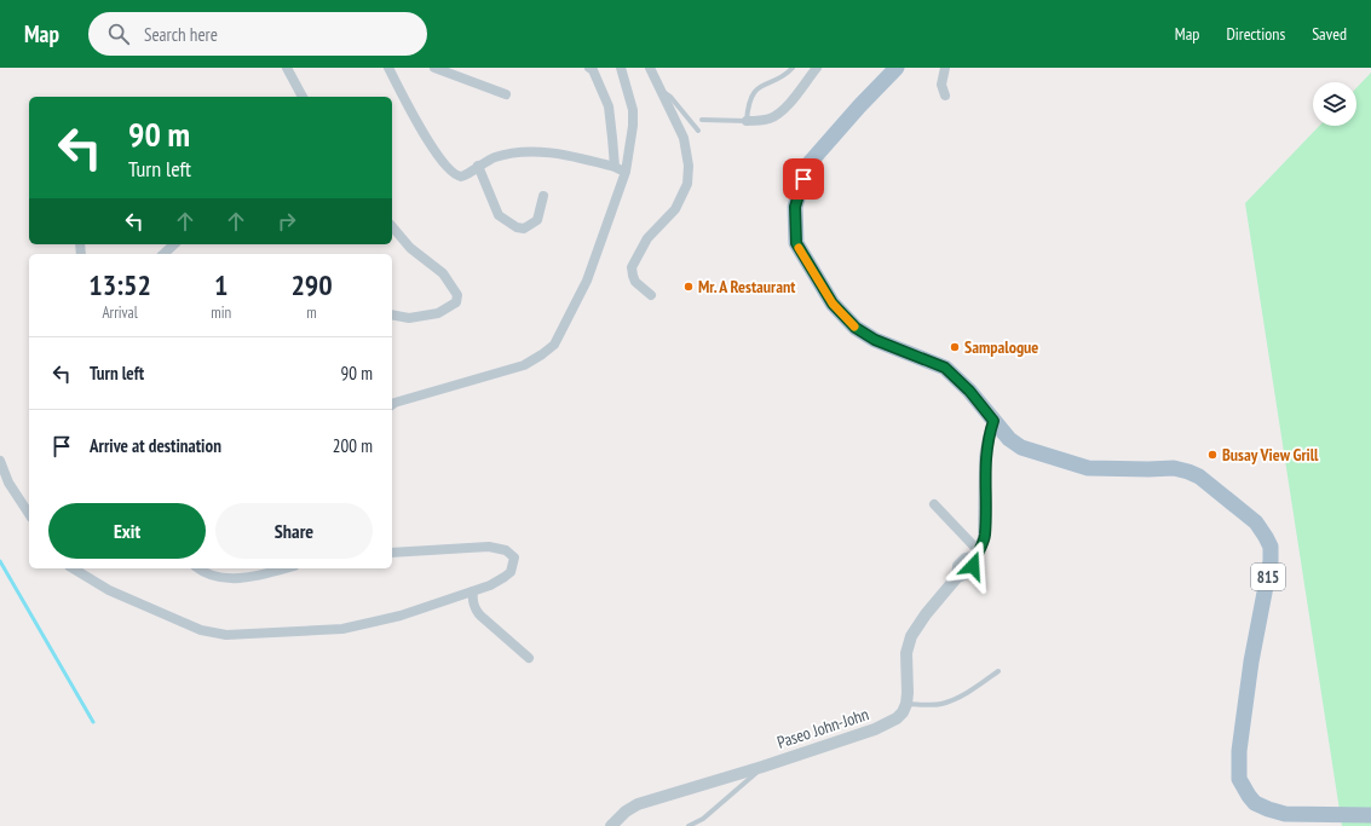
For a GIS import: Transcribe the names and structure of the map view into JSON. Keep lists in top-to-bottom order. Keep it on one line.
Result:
{"streets":{"main road":["815"],"street":["Paseo John-John"]},"places":["Mr. A Restaurant","Sampalogue","Busay View Grill"],"page":{"header":"Map","search":"Search here","nav":["Map","Directions","Saved"],"turn":["90 m","Turn left"],"eta":["13:52","Arrival","1","min","290","m"],"list":[{"name":"Turn left","value":"90 m"},{"name":"Arrive at destination","value":"200 m"}],"buttons":["Exit","Share"]}}
